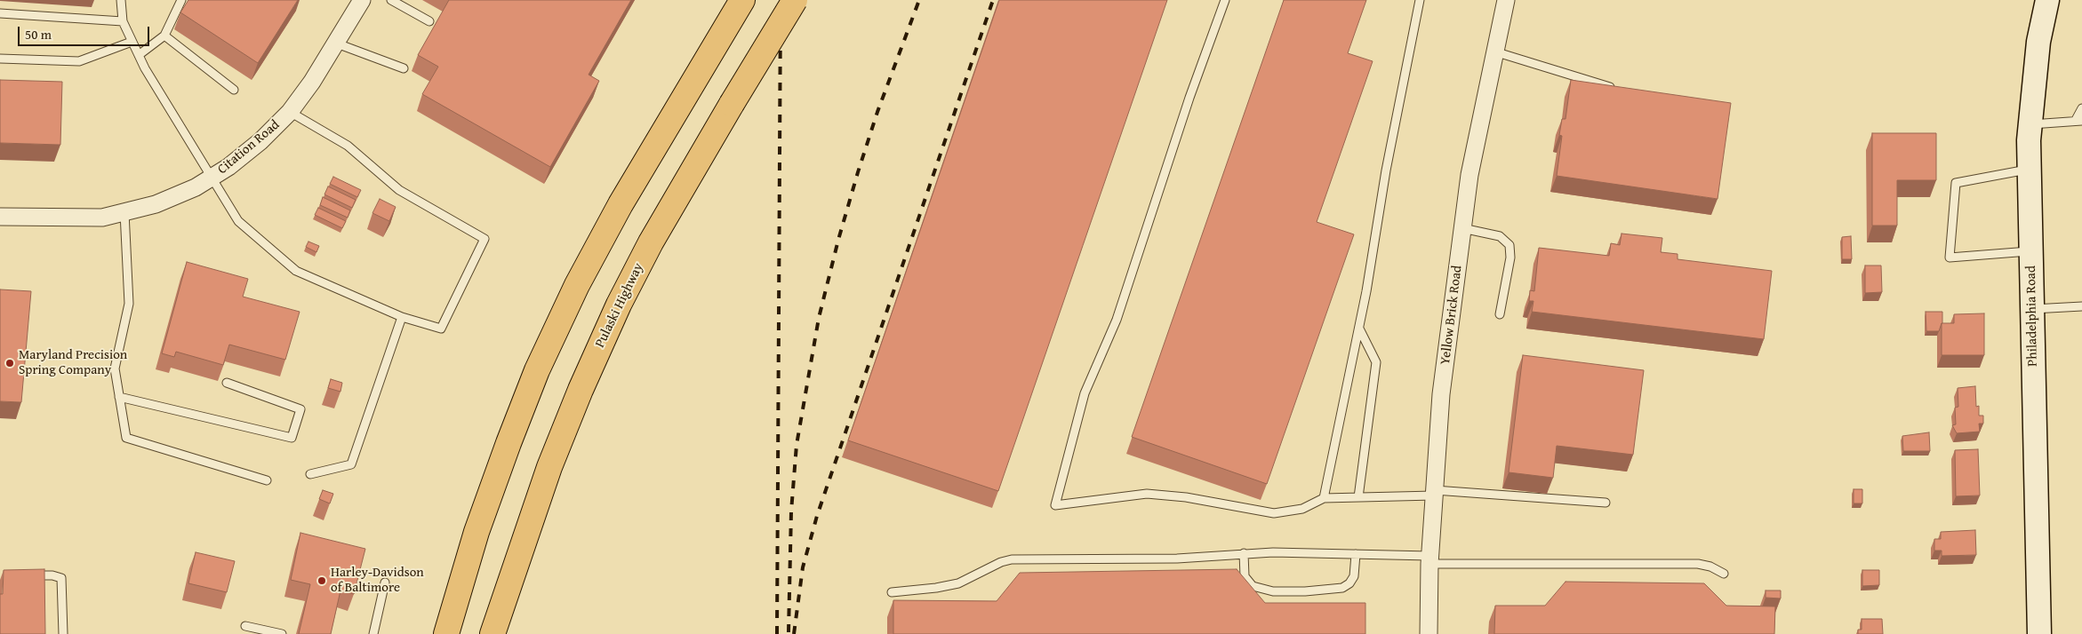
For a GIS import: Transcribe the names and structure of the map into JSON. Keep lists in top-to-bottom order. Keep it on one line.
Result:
{"streets":{"highway":["Pulaski Highway"],"main road":["Philadelphia Road"],"street":["Citation Road","Yellow Brick Road"]},"places":["Maryland Precision Spring Company","Harley-Davidson of Baltimore"],"scale_bar":"50 m"}
